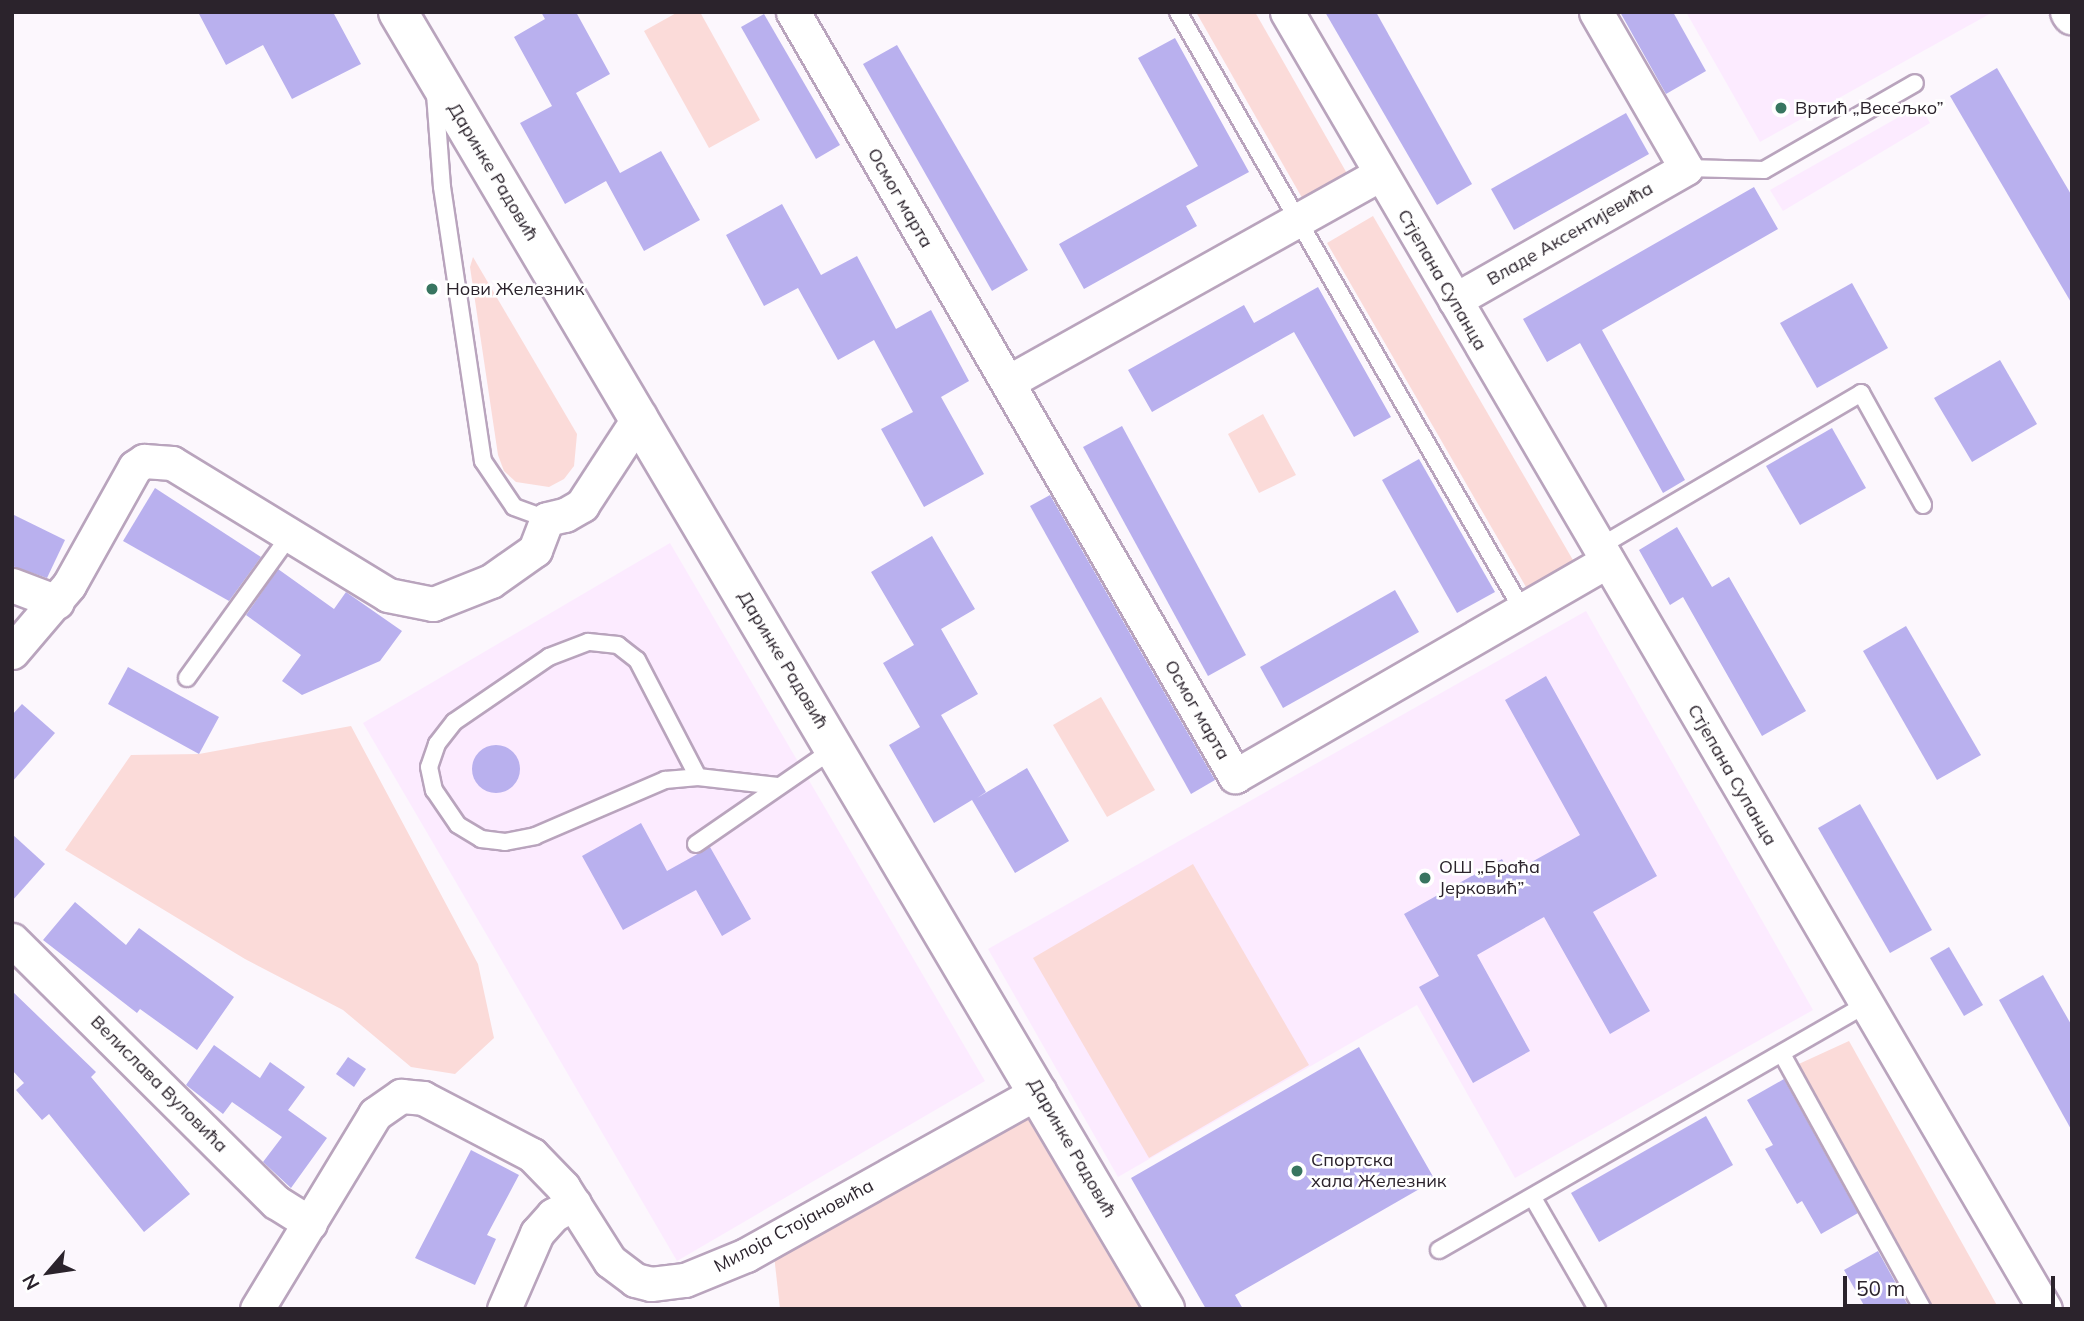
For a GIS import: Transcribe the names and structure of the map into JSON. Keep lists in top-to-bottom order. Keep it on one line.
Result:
{"streets":{"street":["Даринке Радовић","Осмог марта","Владе Аксентијевића","Стјепана Супанца","Велислава Вуловића","Милоја Стојановића"]},"crossings":[["Даринке Радовић","Милоја Стојановића"],["Осмог марта","Стјепана Супанца"],["Владе Аксентијевића","Стјепана Супанца"],["Велислава Вуловића","Милоја Стојановића"]],"places":["Вртић „Весељко”","Нови Железник","ОШ „Браћа Јерковић”","Спортска хала Железник"],"scale_bar":"50 m","north":"bottom left"}
